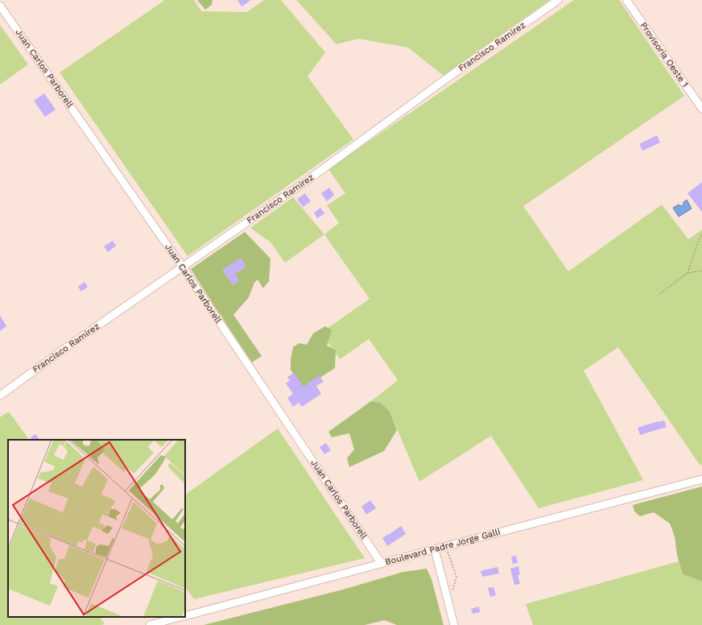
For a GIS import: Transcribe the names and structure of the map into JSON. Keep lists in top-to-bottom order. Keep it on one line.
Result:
{"streets":{"street":["Francisco Ramirez","Provisoria Oeste 1","Juan Carlos Parborell","Boulevard Padre Jorge Galli"]},"crossings":[["Francisco Ramirez","Juan Carlos Parborell"],["Juan Carlos Parborell","Boulevard Padre Jorge Galli"]]}
